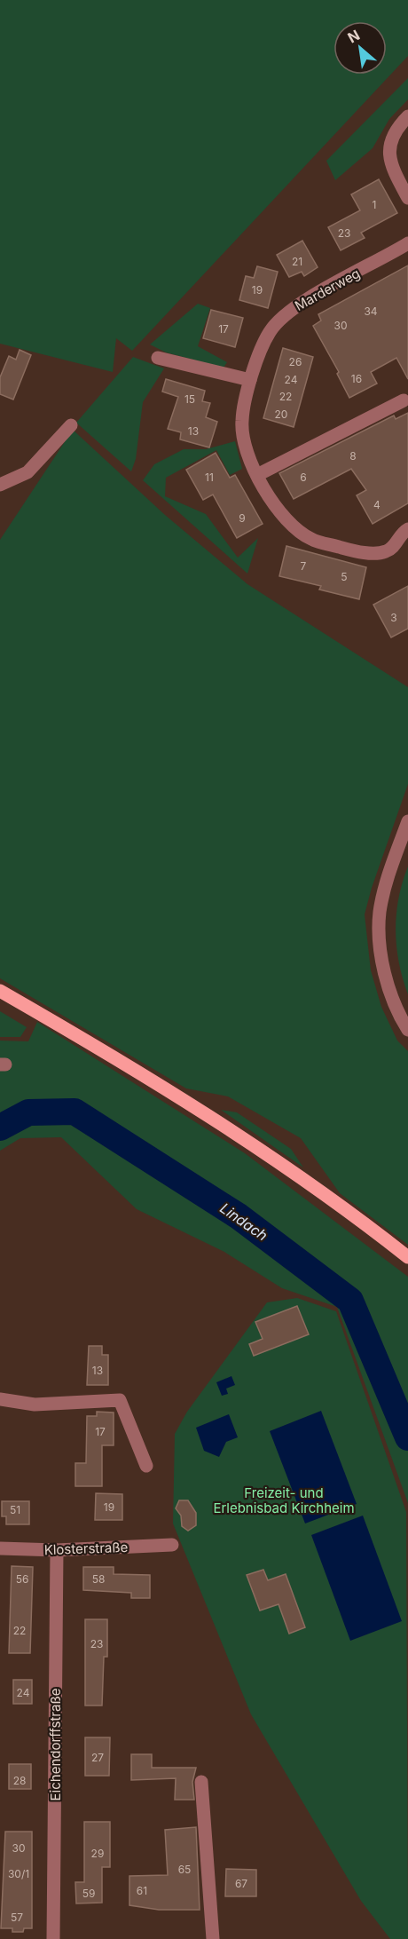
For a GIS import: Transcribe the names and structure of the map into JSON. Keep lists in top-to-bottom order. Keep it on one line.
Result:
{"streets":{"street":["Marderweg","Klosterstraße","Eichendorffstraße"]},"crossings":[["Klosterstraße","Eichendorffstraße"]],"water":["Lindach"],"parks":["Freizeit- und Erlebnisbad Kirchheim"],"house_numbers":["1","23","21","19","34","30","17","26","16","24","22","15","20","13","8","11","6","4","9","7","5","3","13","17","19","51","56","58","22","23","24","27","28","30","29","65","30/1","67","61","59","57"],"north":"top left"}
